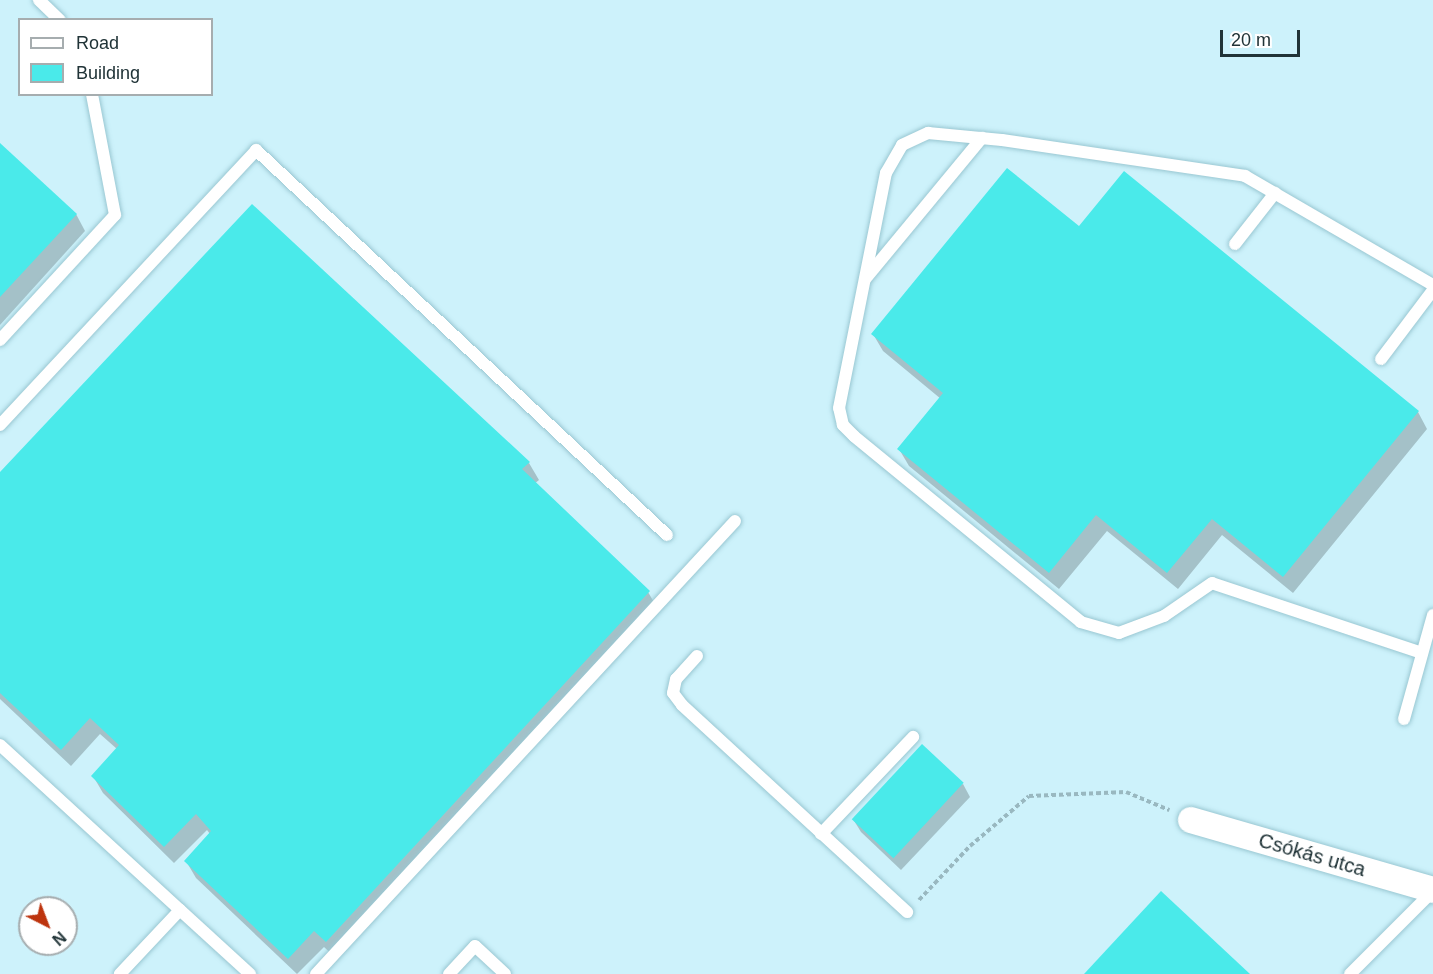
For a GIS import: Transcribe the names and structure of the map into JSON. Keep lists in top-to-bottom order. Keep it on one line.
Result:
{"streets":{"street":["Csókás utca"]},"legend":["Road","Building"],"scale_bar":"20 m","north":"bottom right"}
